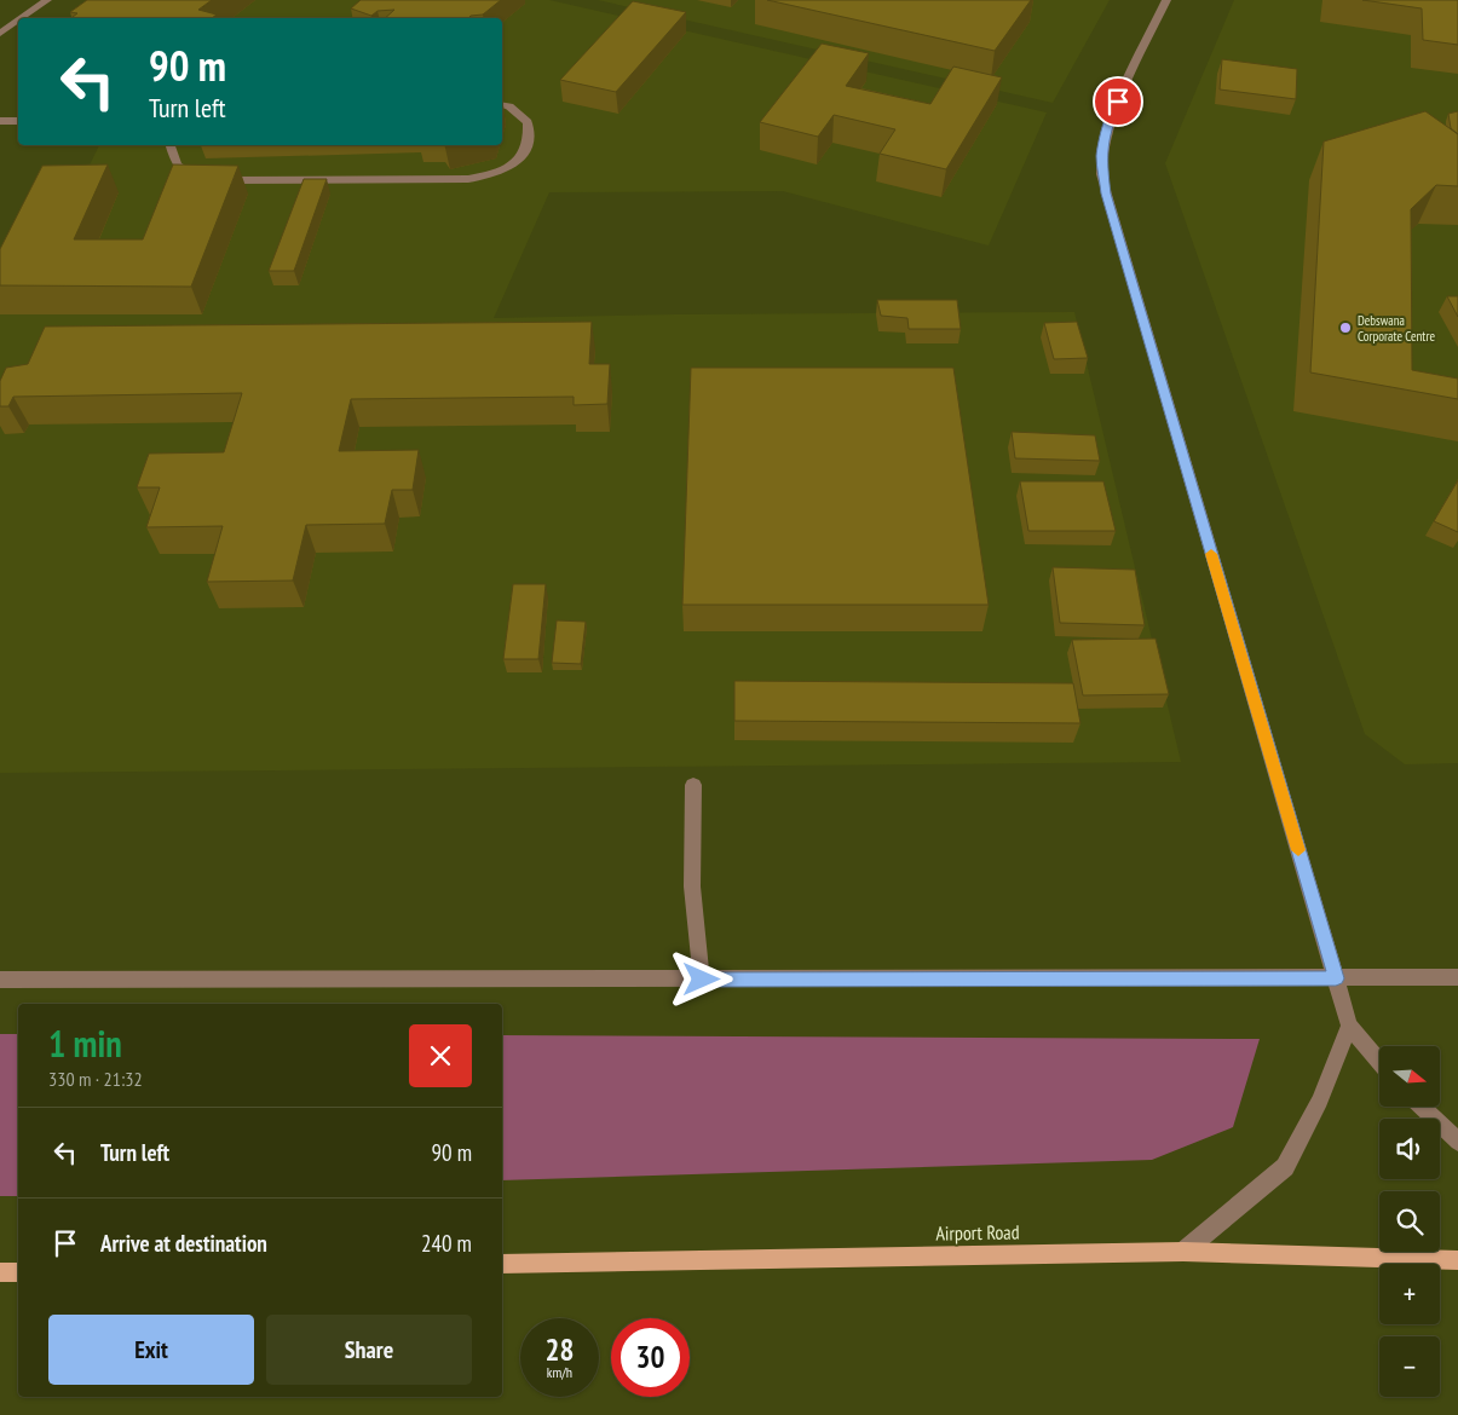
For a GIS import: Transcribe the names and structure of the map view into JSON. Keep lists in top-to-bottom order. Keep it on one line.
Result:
{"streets":{"main road":["Airport Road"]},"places":["Debswana Corporate Centre"],"north":"right","page":{"turn":["90 m","Turn left"],"heading":["1 min","330 m · 21:32"],"map_buttons":["+","−"],"list":[{"name":"Turn left","value":"90 m"},{"name":"Arrive at destination","value":"240 m"}],"buttons":["Exit","Share"],"speed":"28 km/h","limit":"30"}}
